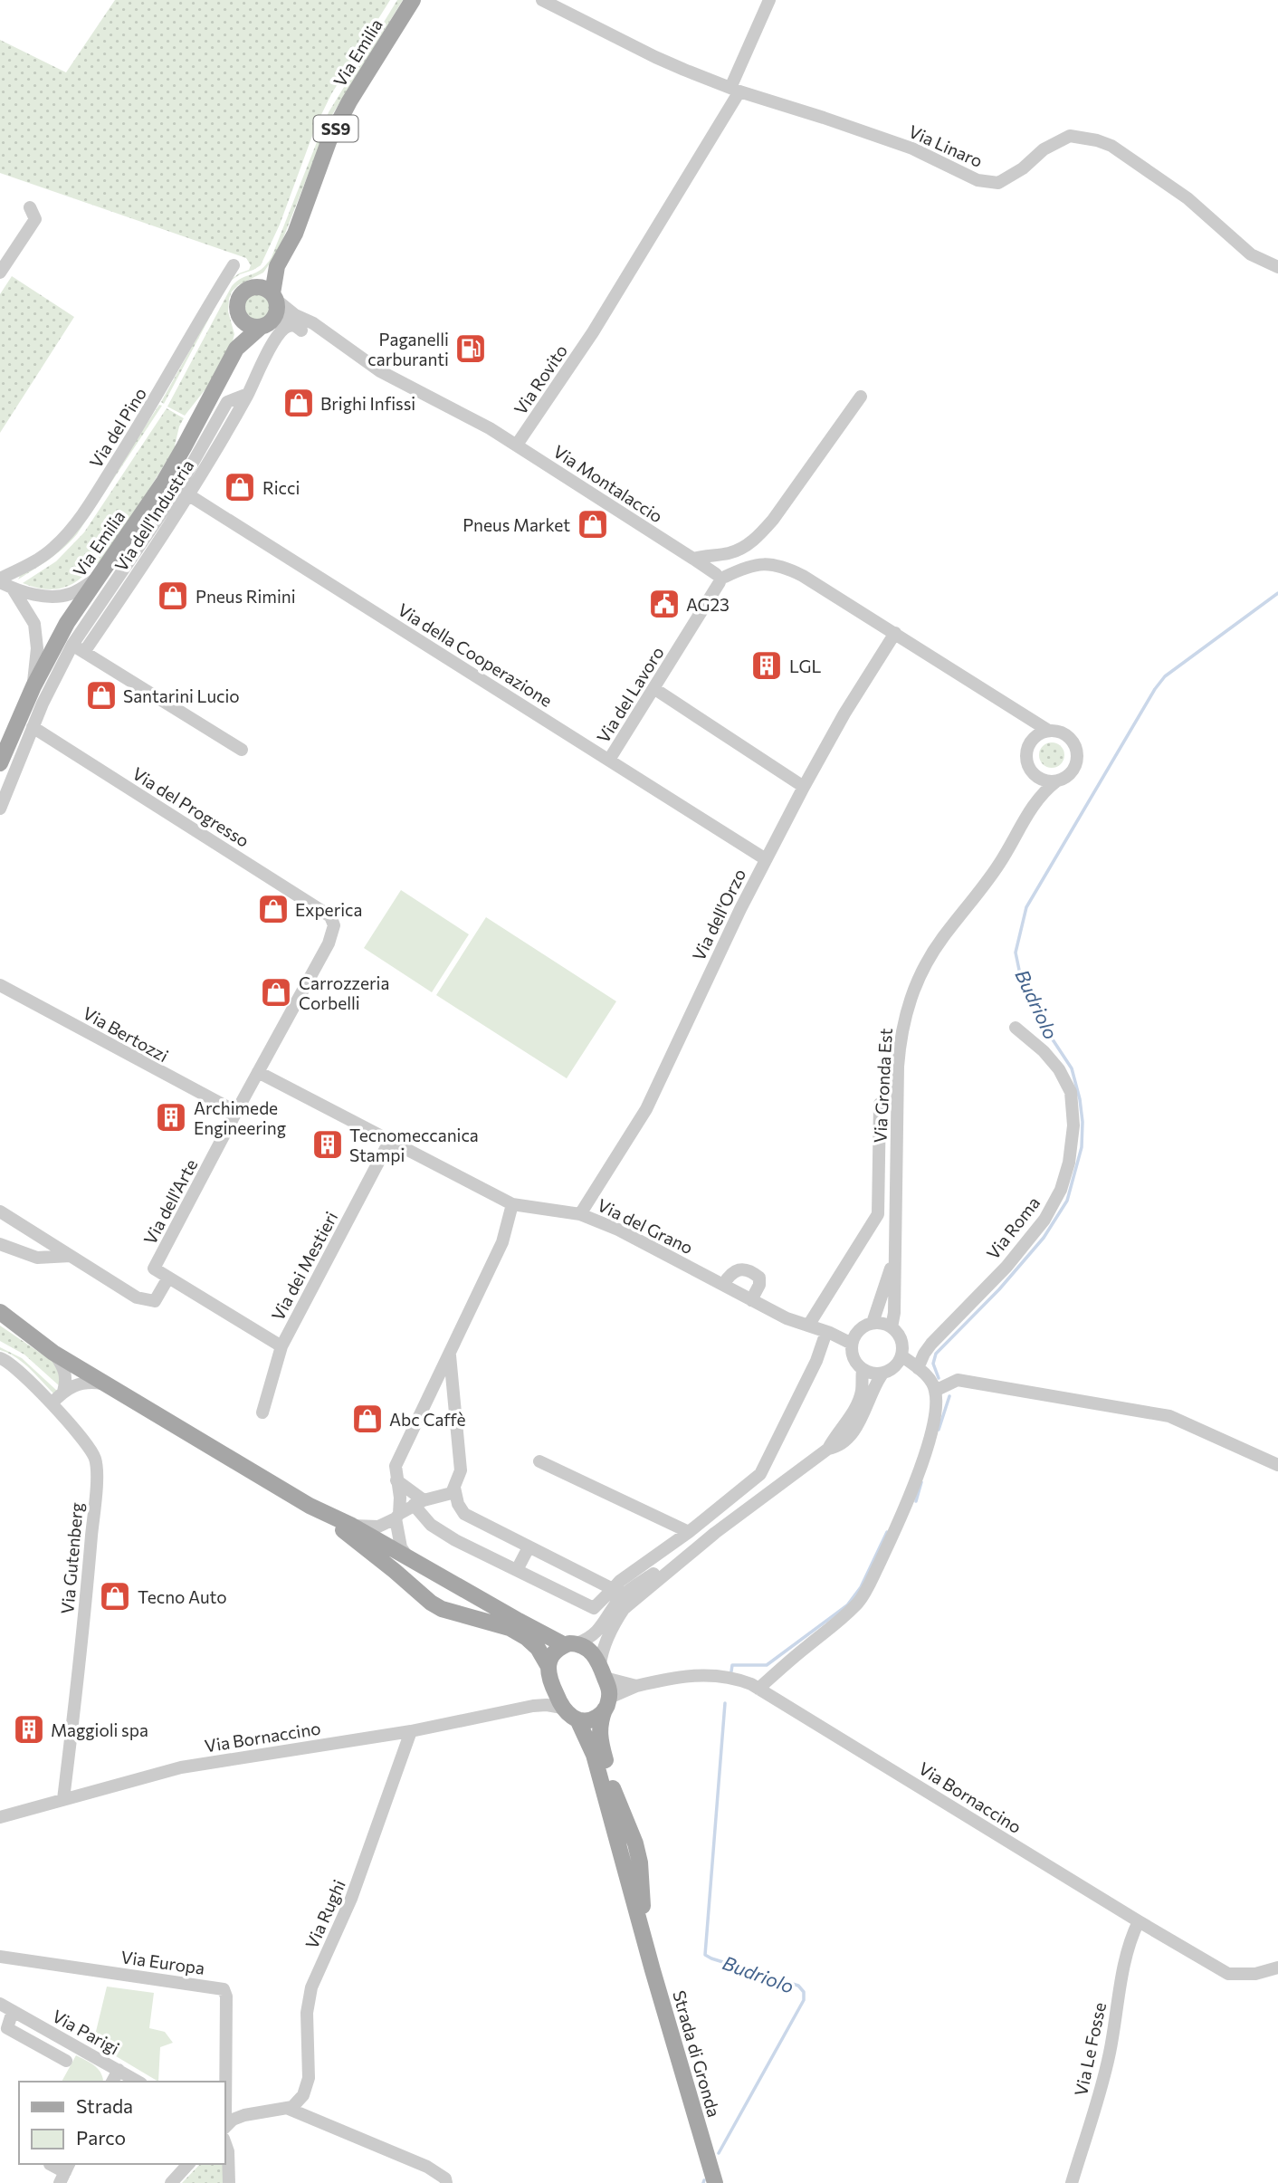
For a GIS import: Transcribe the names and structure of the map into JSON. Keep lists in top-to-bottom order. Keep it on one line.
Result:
{"streets":{"main road":["Via Emilia","SS9","Strada di Gronda"],"street":["Via Linaro","Via Rovito","Via del Pino","Via Montalaccio","Via dell'Industria","Via della Cooperazione","Via del Lavoro","Via del Progresso","Via dell'Orzo","Via Bertozzi","Via Gronda Est","Via dell'Arte","Via del Grano","Via Roma","Via dei Mestieri","Via Gutenberg","Via Bornaccino","Via Rughi","Via Europa","Via Parigi","Via Le Fosse"]},"crossings":[["Via Emilia","Via Montalaccio"],["Via Emilia","Via dell'Industria"],["Via Emilia","Via della Cooperazione"],["Via Linaro","Via Rovito"],["Via Rovito","Via Montalaccio"],["Via dell'Industria","Via della Cooperazione"],["Via dell'Industria","Via del Progresso"],["Via della Cooperazione","Via del Lavoro"],["Via della Cooperazione","Via dell'Orzo"],["Via del Lavoro","Via Gronda Est"],["Via del Progresso","Via dell'Arte"],["Via dell'Orzo","Via Gronda Est"],["Via dell'Orzo","Via del Grano"],["Via Bertozzi","Via dell'Arte"],["Via Gronda Est","Via del Grano"],["Via dell'Arte","Via del Grano"],["Via del Grano","Via dei Mestieri"],["Via Gutenberg","Via Bornaccino"],["Via Bornaccino","Via Rughi"],["Via Bornaccino","Via Le Fosse"],["Via Bornaccino","Strada di Gronda"]],"water":["Budriolo"],"places":{"fuel station":["Paganelli carburanti"],"shop":["Brighi Infissi","Ricci","Pneus Market","Pneus Rimini","Santarini Lucio","Experica","Carrozzeria Corbelli","Abc Caffè","Tecno Auto"],"public building":["AG23"],"building":["LGL","Archimede Engineering","Tecnomeccanica Stampi","Maggioli spa"]},"legend":["Strada","Parco"]}
